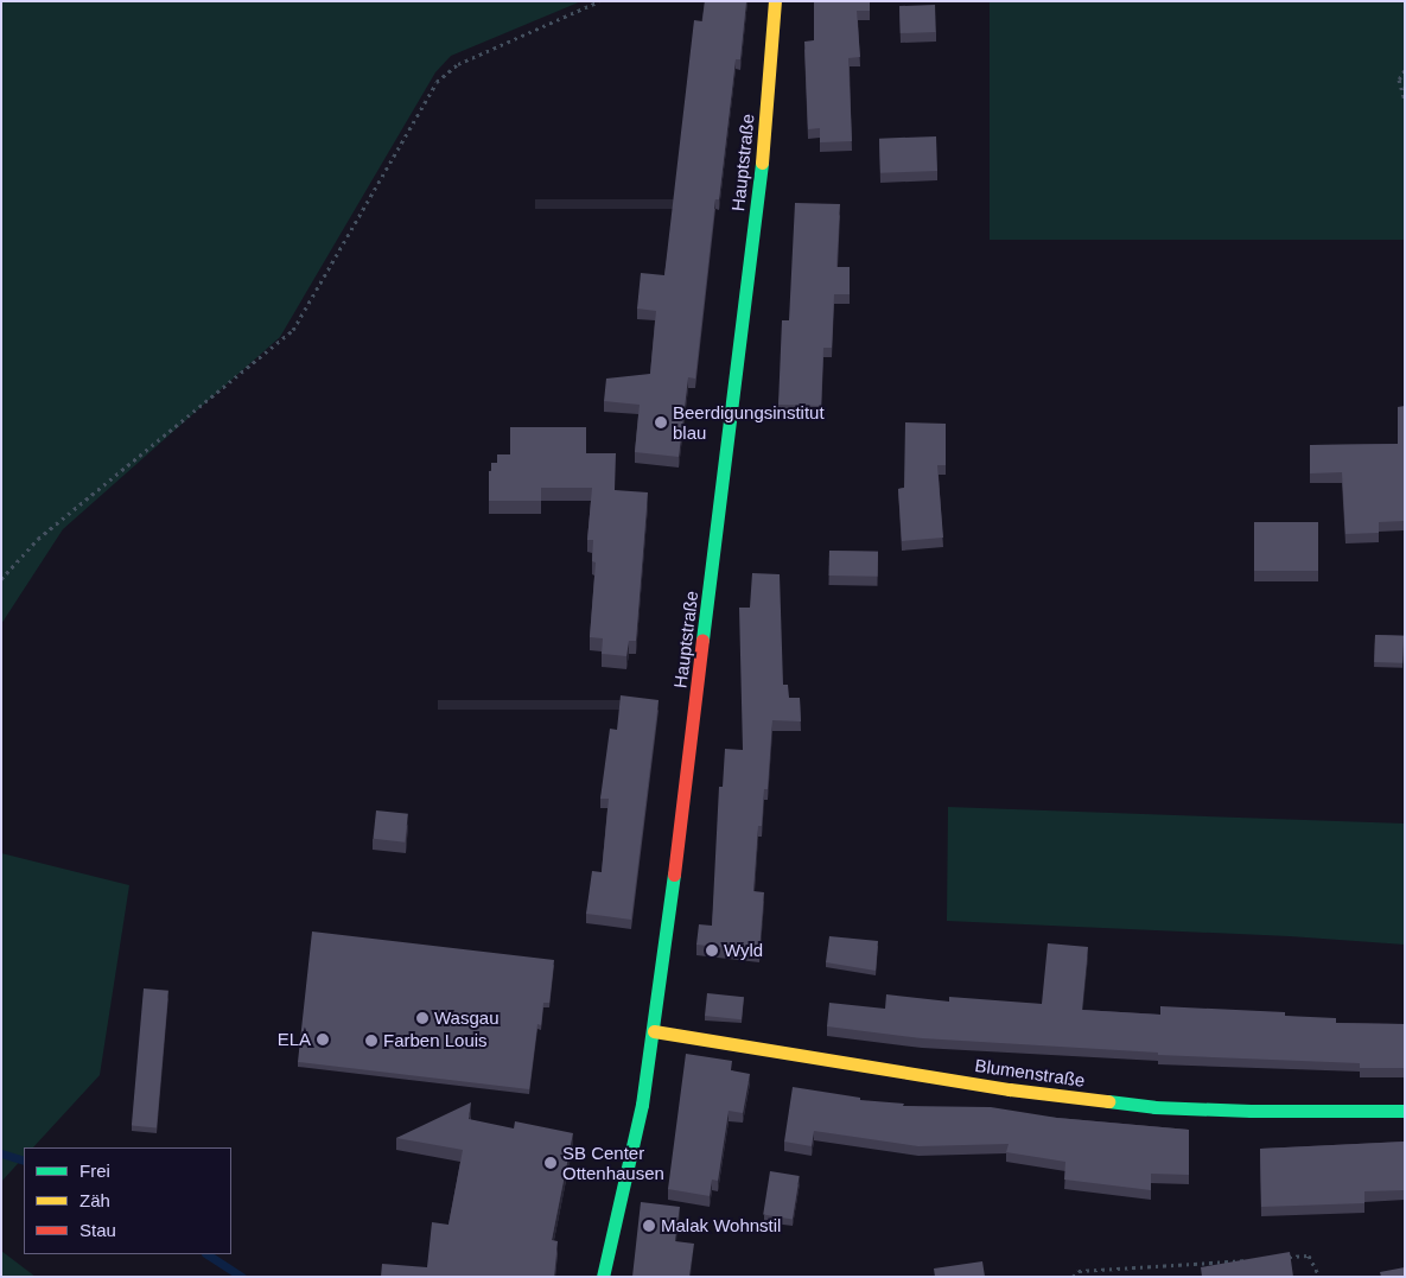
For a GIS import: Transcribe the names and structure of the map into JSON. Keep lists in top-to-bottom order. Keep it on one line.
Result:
{"streets":{"main road":["Hauptstraße","Blumenstraße"]},"crossings":[["Hauptstraße","Blumenstraße"]],"places":["Beerdigungsinstitut blau","Wyld","Wasgau","ELA","Farben Louis","SB Center Ottenhausen","Malak Wohnstil"],"legend":["Frei","Zäh","Stau"]}
